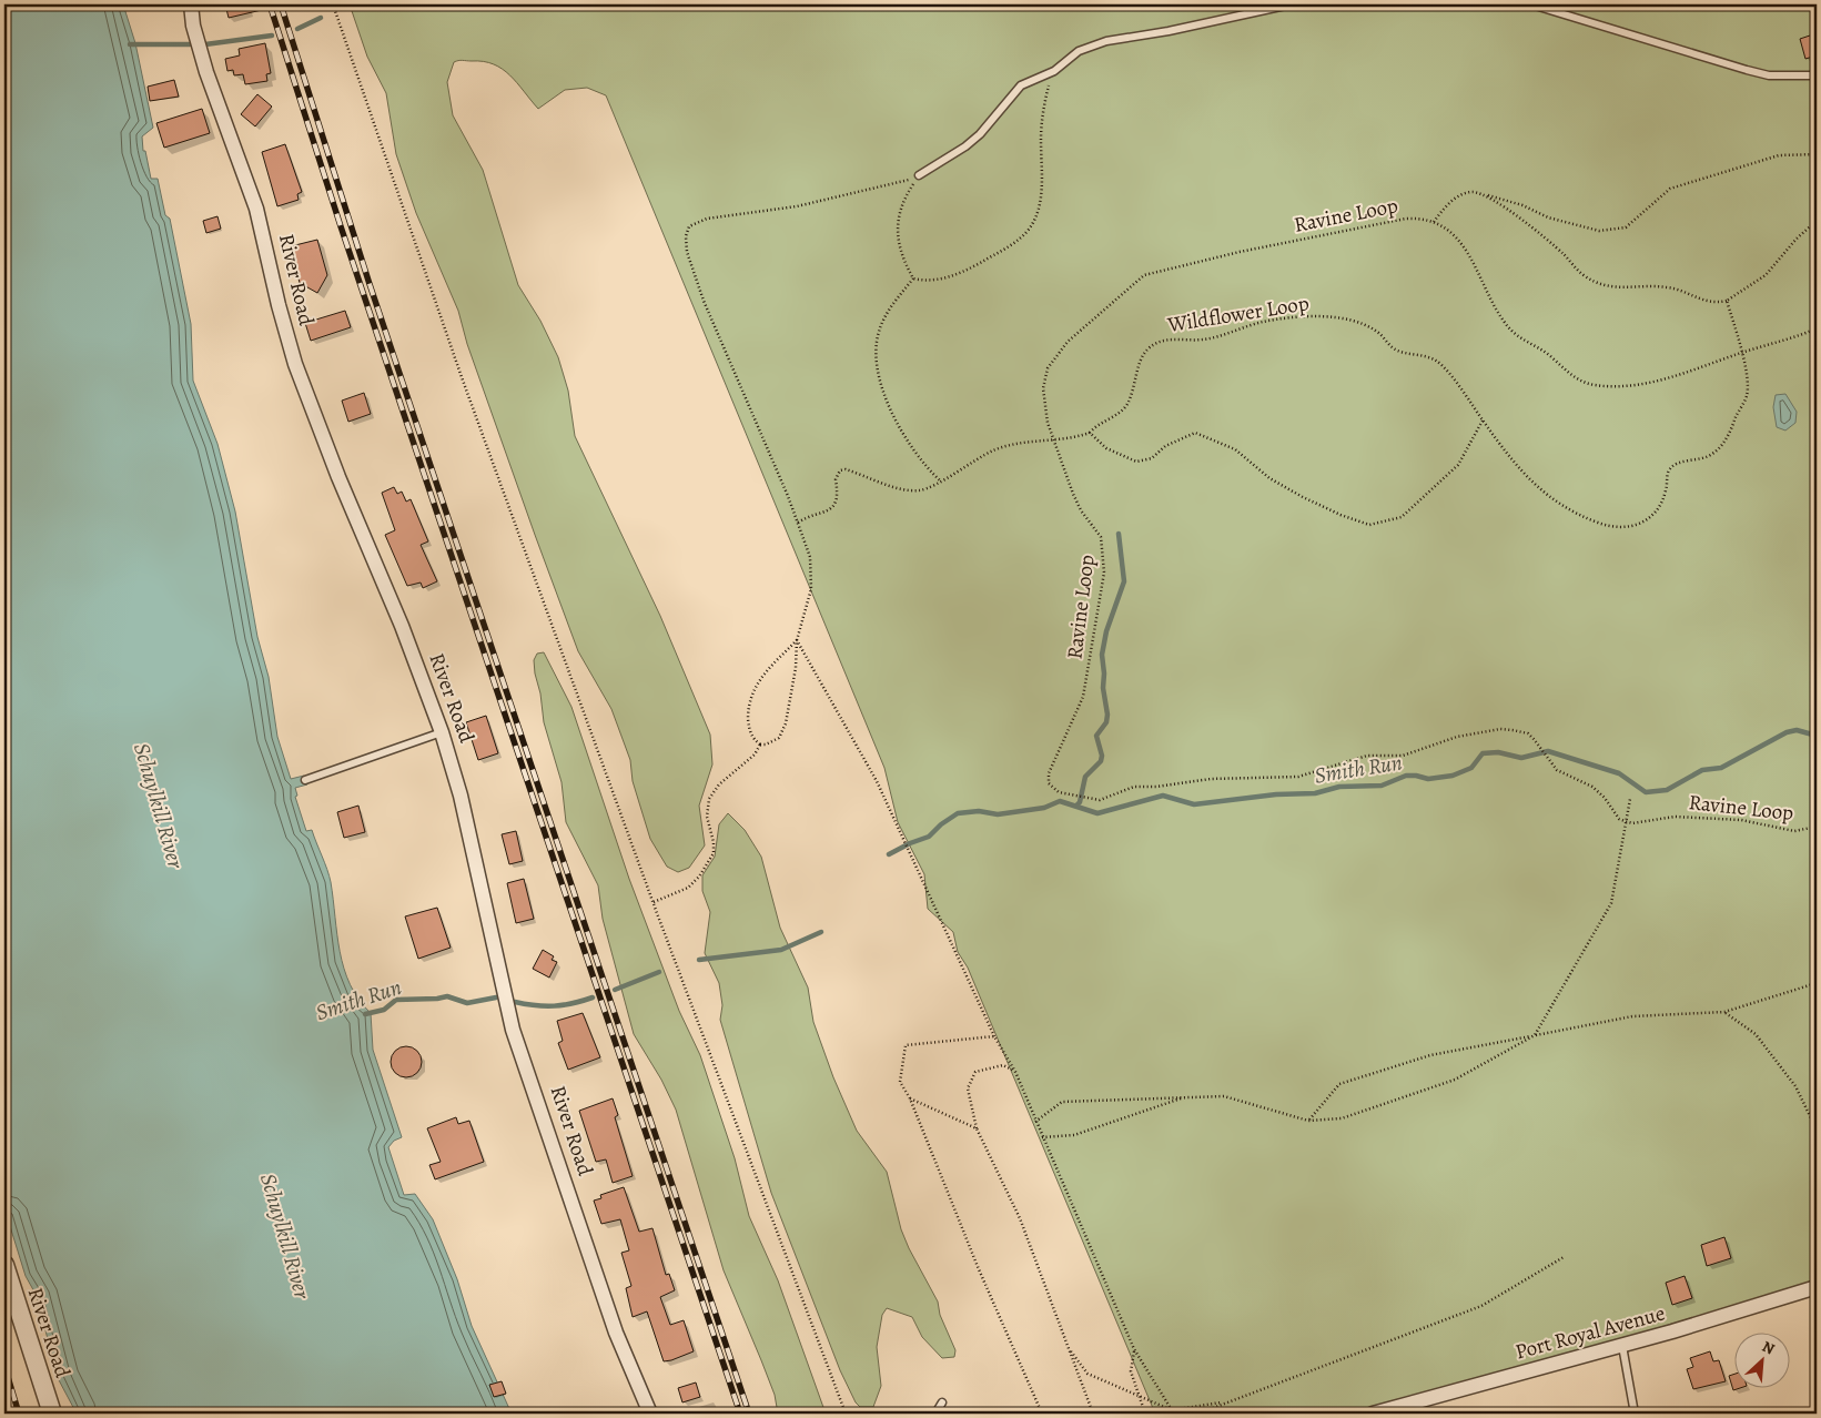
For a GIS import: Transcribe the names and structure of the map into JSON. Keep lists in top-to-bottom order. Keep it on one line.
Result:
{"streets":{"street":["River Road","Port Royal Avenue"],"path":["Ravine Loop","Wildflower Loop"]},"crossings":[["Ravine Loop","Wildflower Loop"]],"water":["Smith Run","Schuylkill River"],"north":"top right"}
